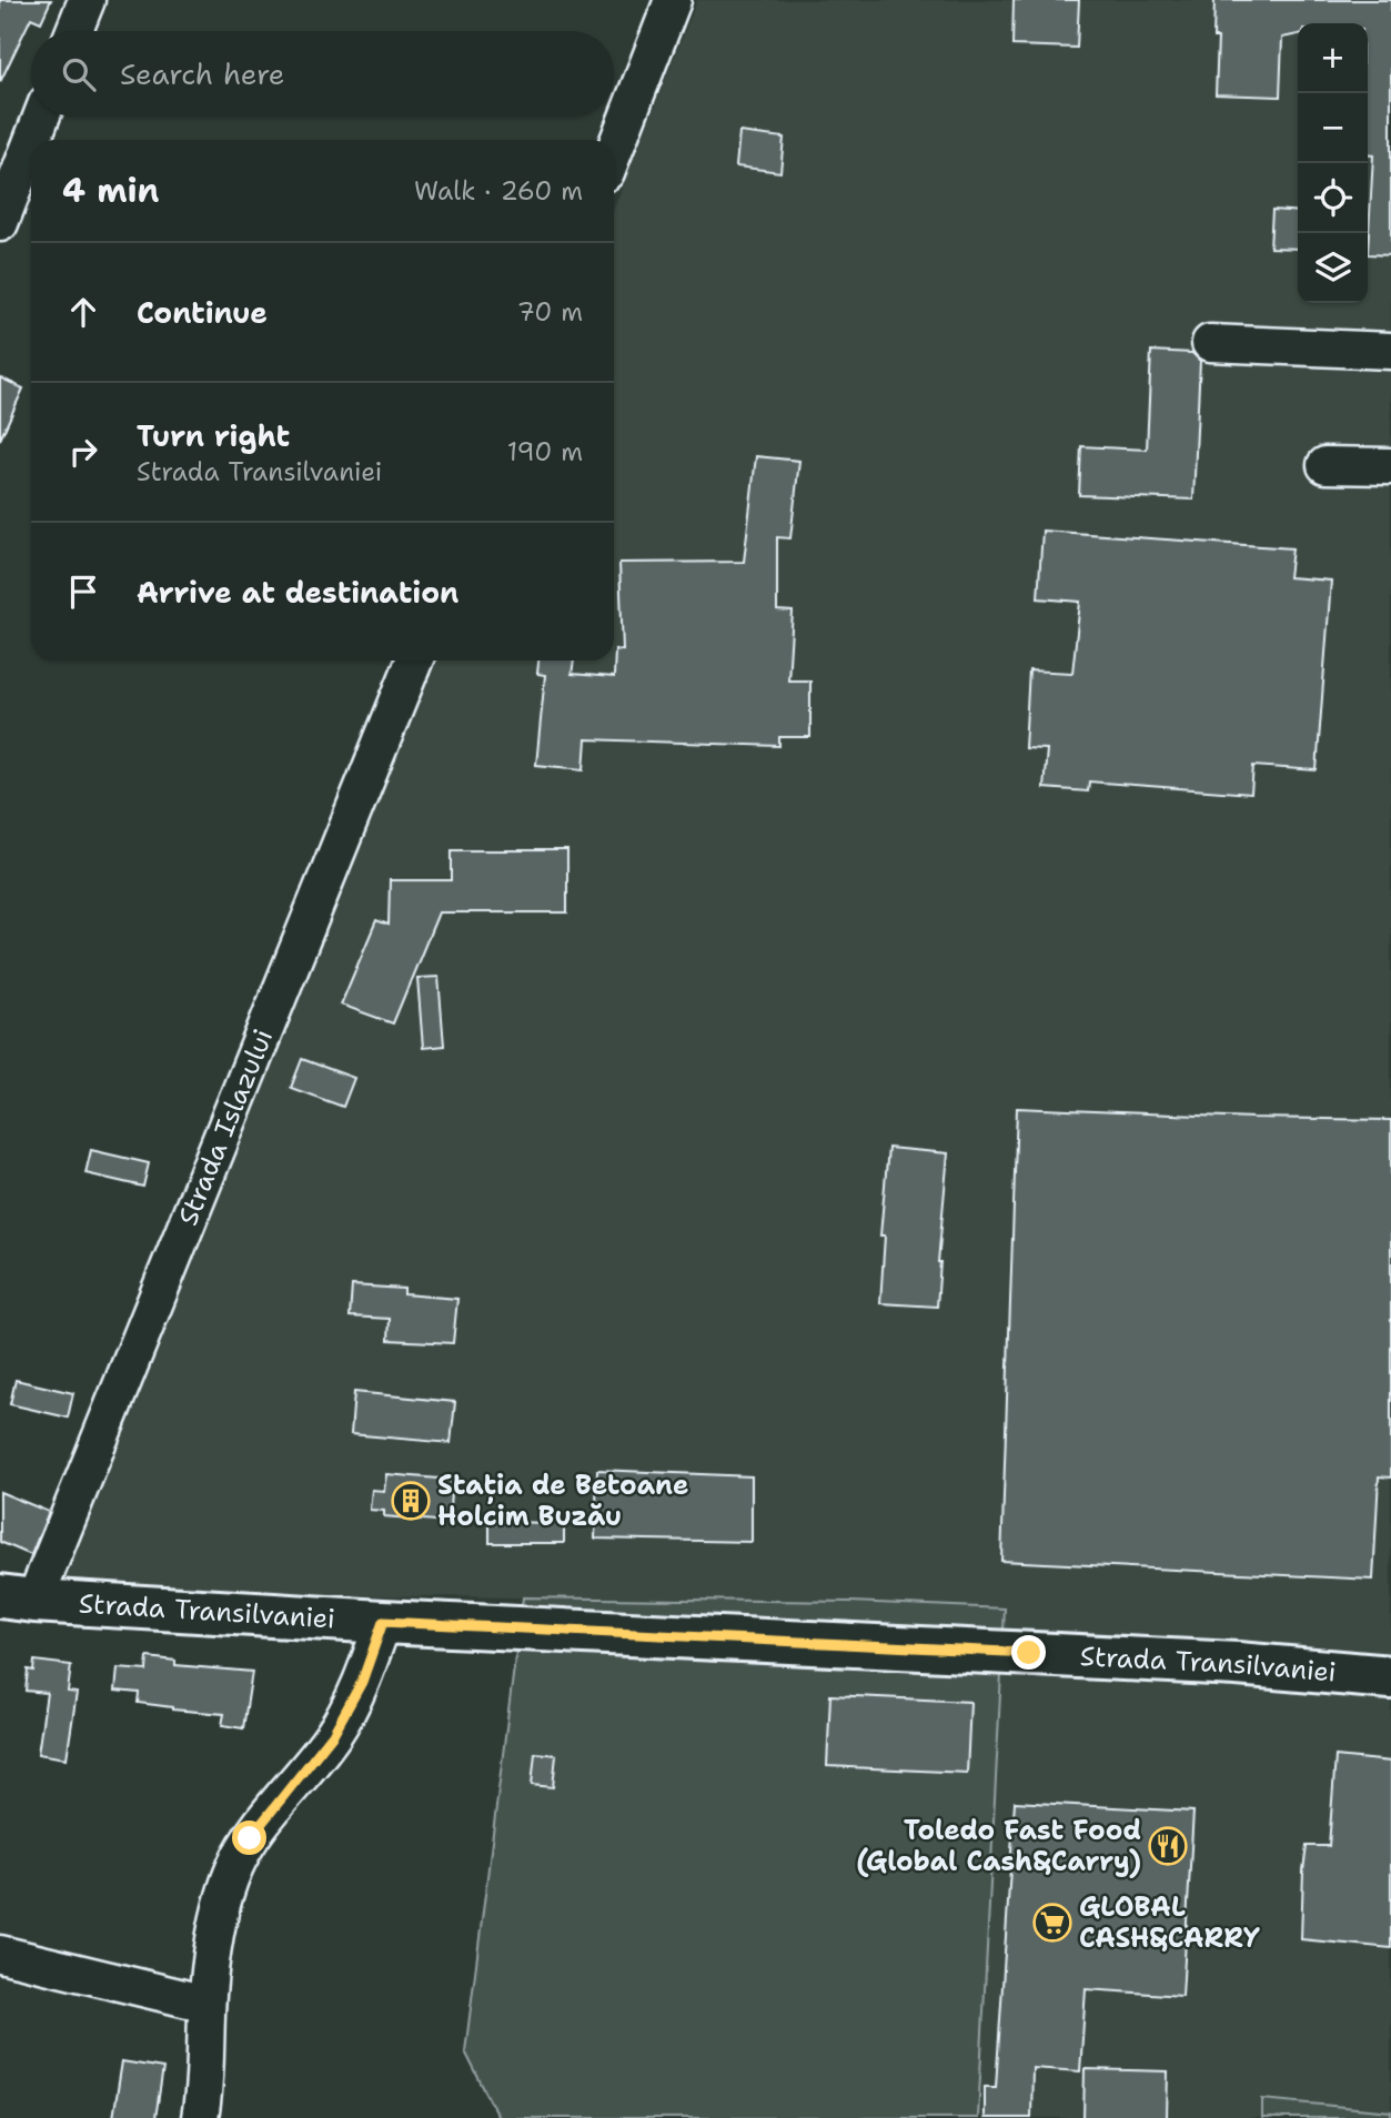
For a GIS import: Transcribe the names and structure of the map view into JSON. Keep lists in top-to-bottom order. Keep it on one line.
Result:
{"streets":{"main road":["Strada Transilvaniei"],"street":["Strada Islazului"]},"crossings":[["Strada Islazului","Strada Transilvaniei"]],"places":{"building":["Stația de Betoane Holcim Buzău"],"restaurant":["Toledo Fast Food (Global Cash&Carry)"],"supermarket":["GLOBAL CASH&CARRY"]},"page":{"map_buttons":["+","−"],"search":"Search here","heading":["4 min","Walk · 260 m"],"list":[["Continue","70 m"],["Turn right","Strada Transilvaniei","190 m"],"Arrive at destination"]}}
